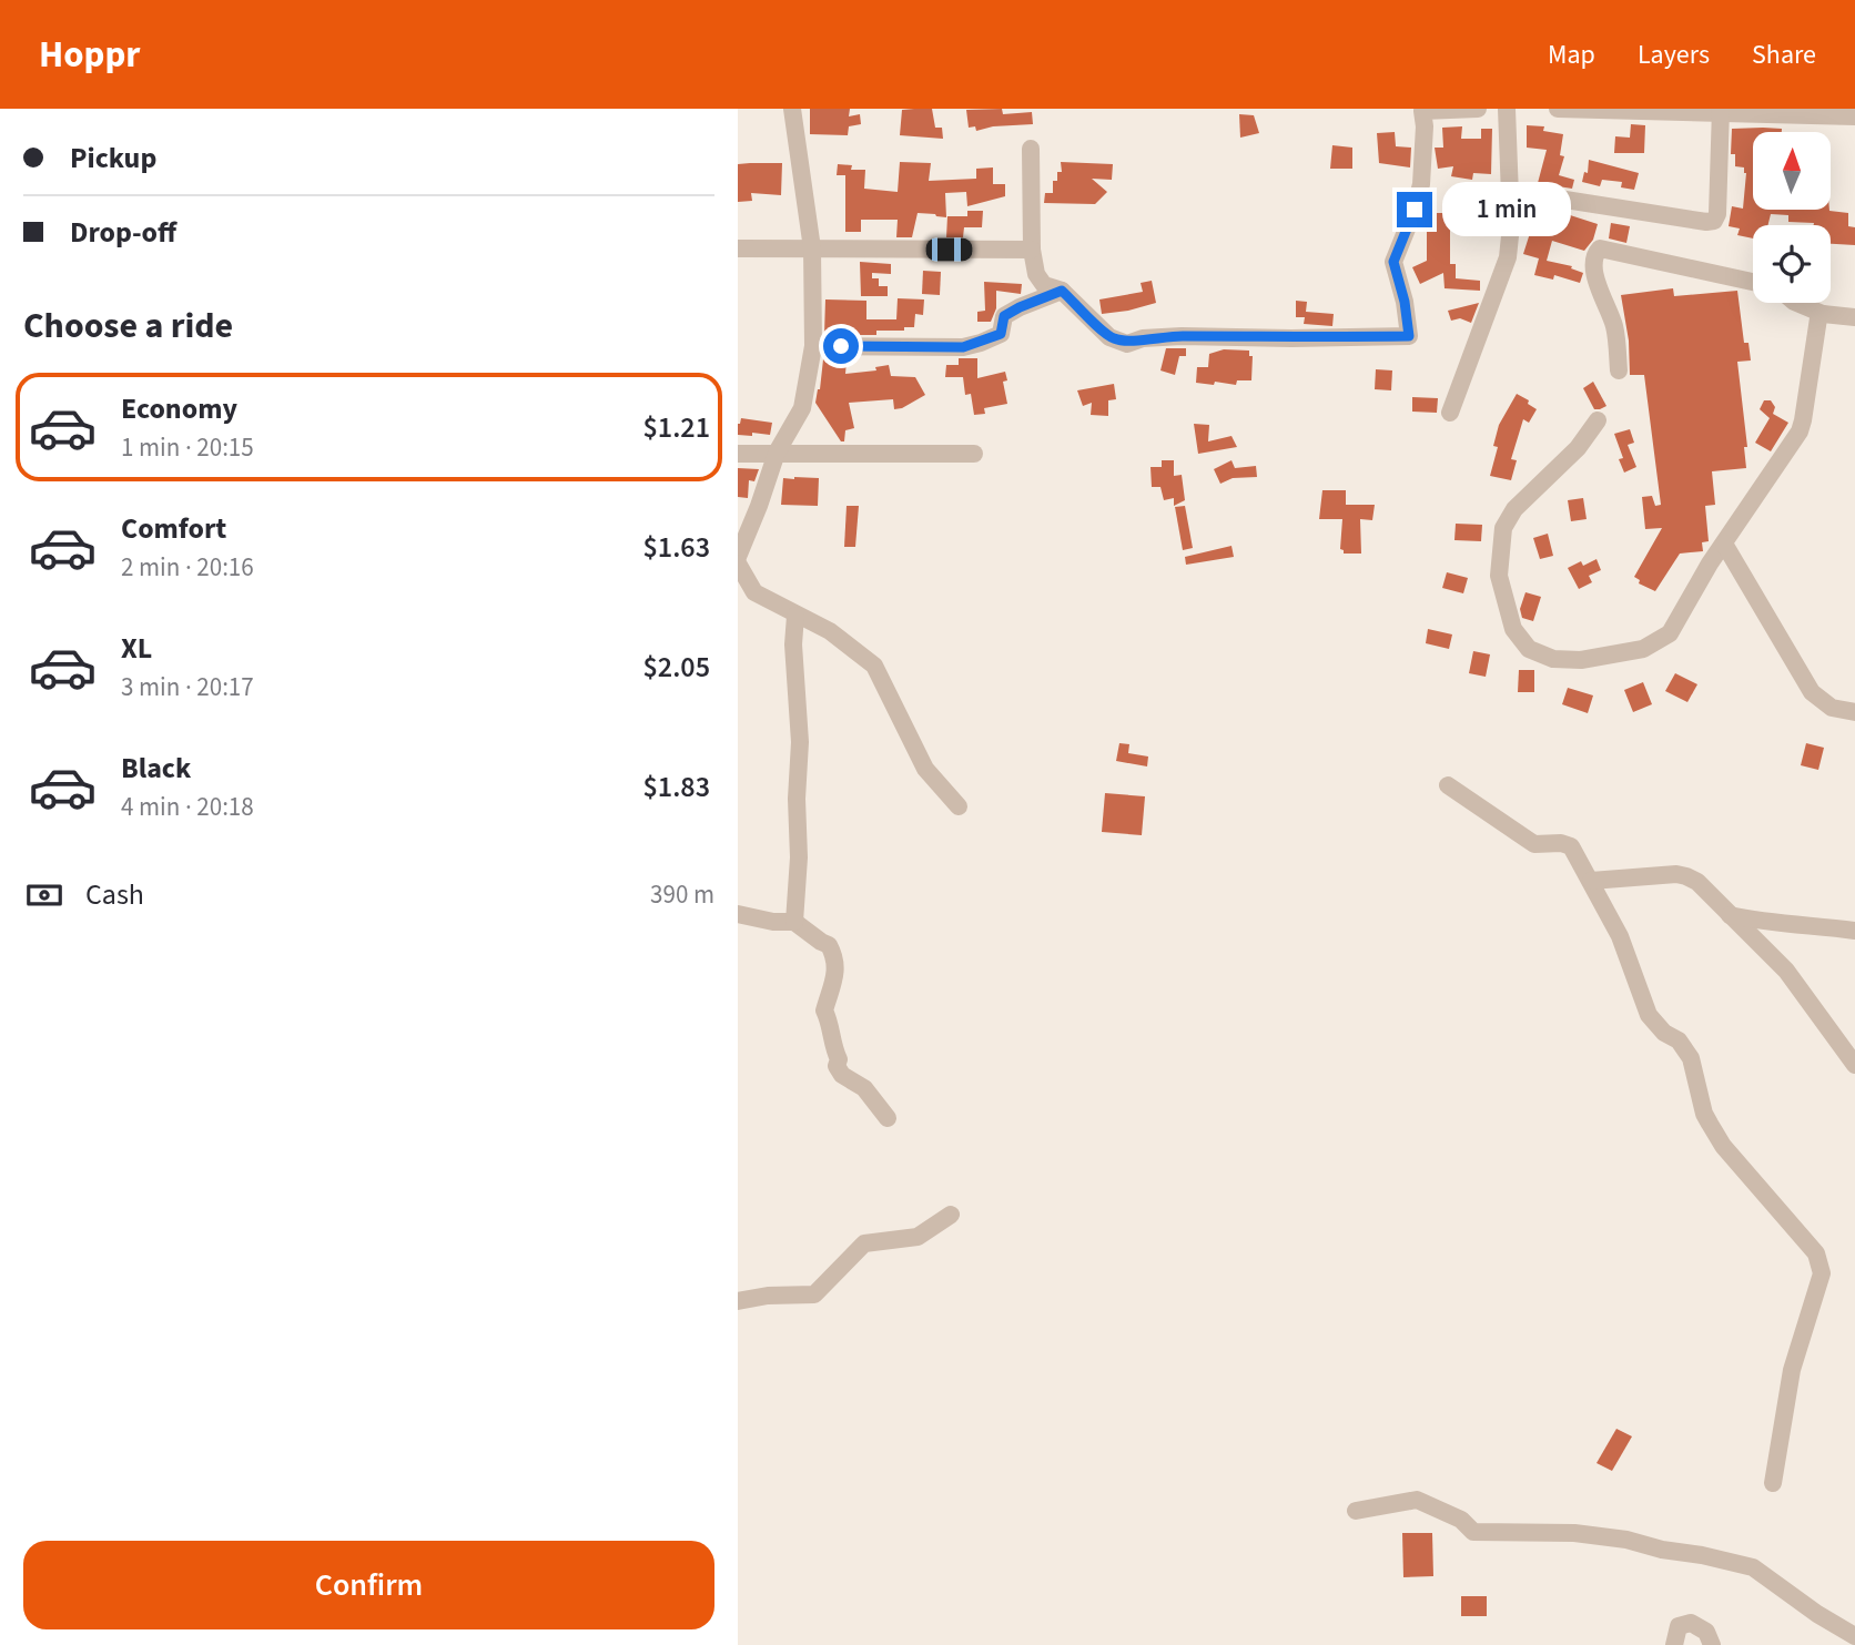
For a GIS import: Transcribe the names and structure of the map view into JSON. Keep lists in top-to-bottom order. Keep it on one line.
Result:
{"north":"top","page":{"header":"Hoppr","nav":["Map","Layers","Share"],"banner":["Pickup","Drop-off"],"bubble":"1 min","heading":"Choose a ride","list":[{"name":"Economy","note":"1 min · 20:15","value":"$1.21"},{"name":"Comfort","note":"2 min · 20:16","value":"$1.63"},{"name":"XL","note":"3 min · 20:17","value":"$2.05"},{"name":"Black","note":"4 min · 20:18","value":"$1.83"}],"pay":["Cash","390 m"],"buttons":"Confirm"}}
